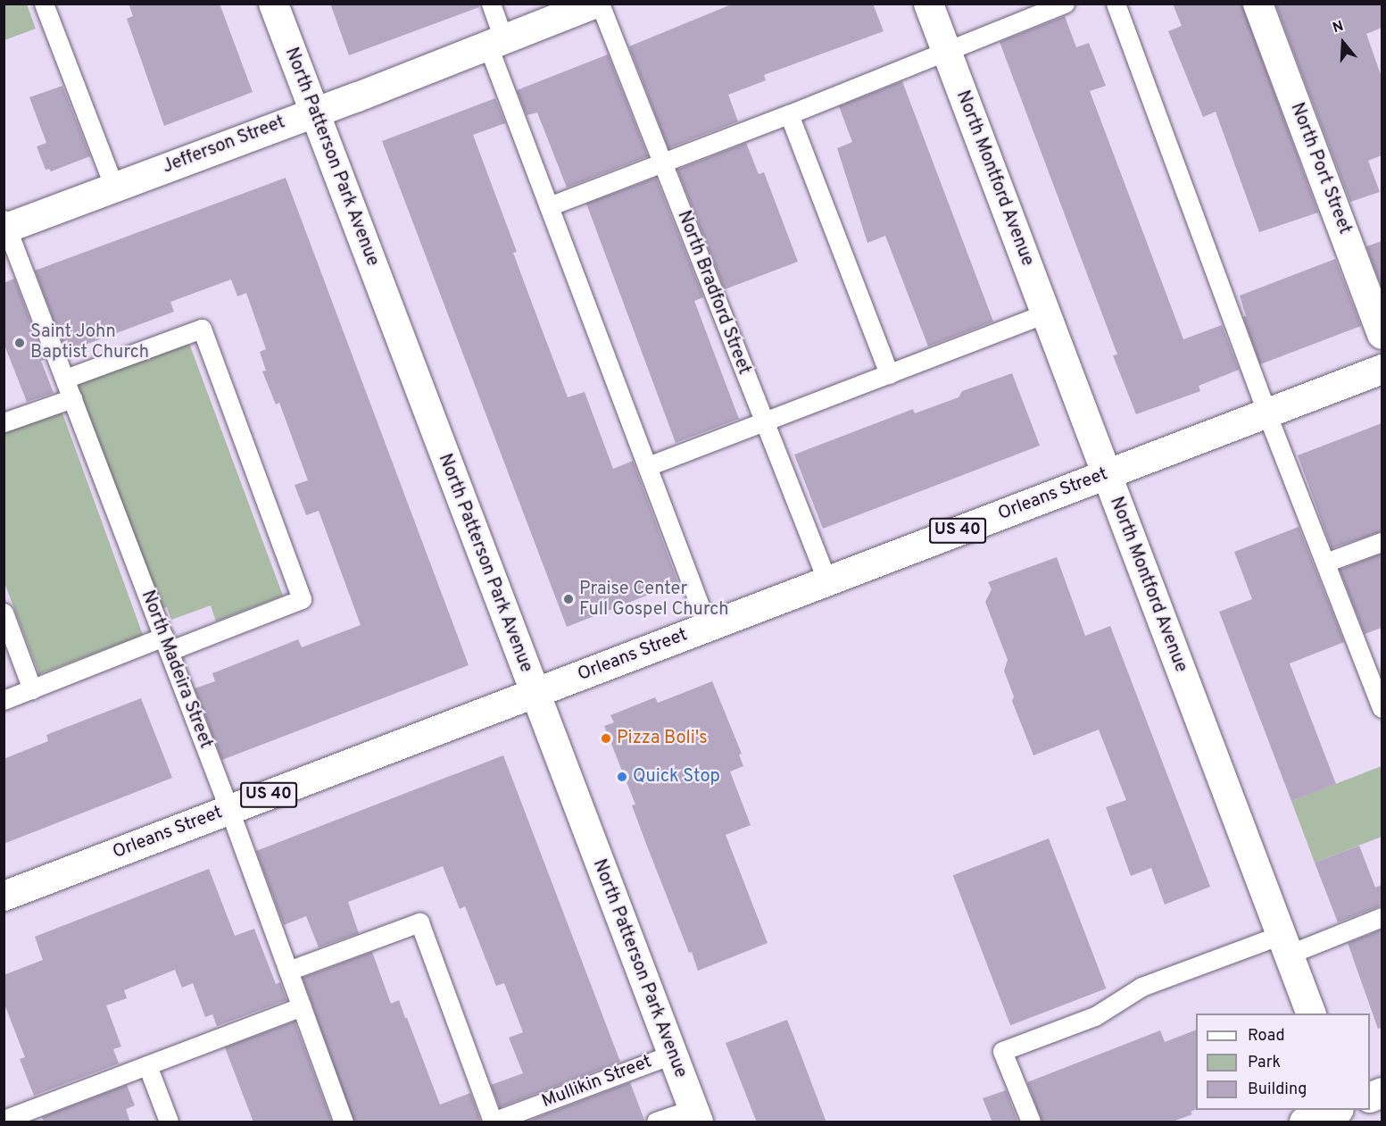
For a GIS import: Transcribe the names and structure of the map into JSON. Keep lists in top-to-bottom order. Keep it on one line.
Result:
{"streets":{"street":["Jefferson Street","North Patterson Park Avenue","North Port Street","North Montford Avenue","Orleans Street","US 40"],"lane":["North Bradford Street","North Madeira Street","Mullikin Street"]},"crossings":[["Jefferson Street","North Patterson Park Avenue"],["Jefferson Street","North Madeira Street"],["North Patterson Park Avenue","Orleans Street"],["North Patterson Park Avenue","Mullikin Street"],["North Montford Avenue","Orleans Street"],["North Bradford Street","Orleans Street"],["Orleans Street","North Madeira Street"]],"places":["Saint John Baptist Church","Praise Center Full Gospel Church","Pizza Boli's","Quick Stop"],"legend":["Road","Park","Building"],"north":"top"}
